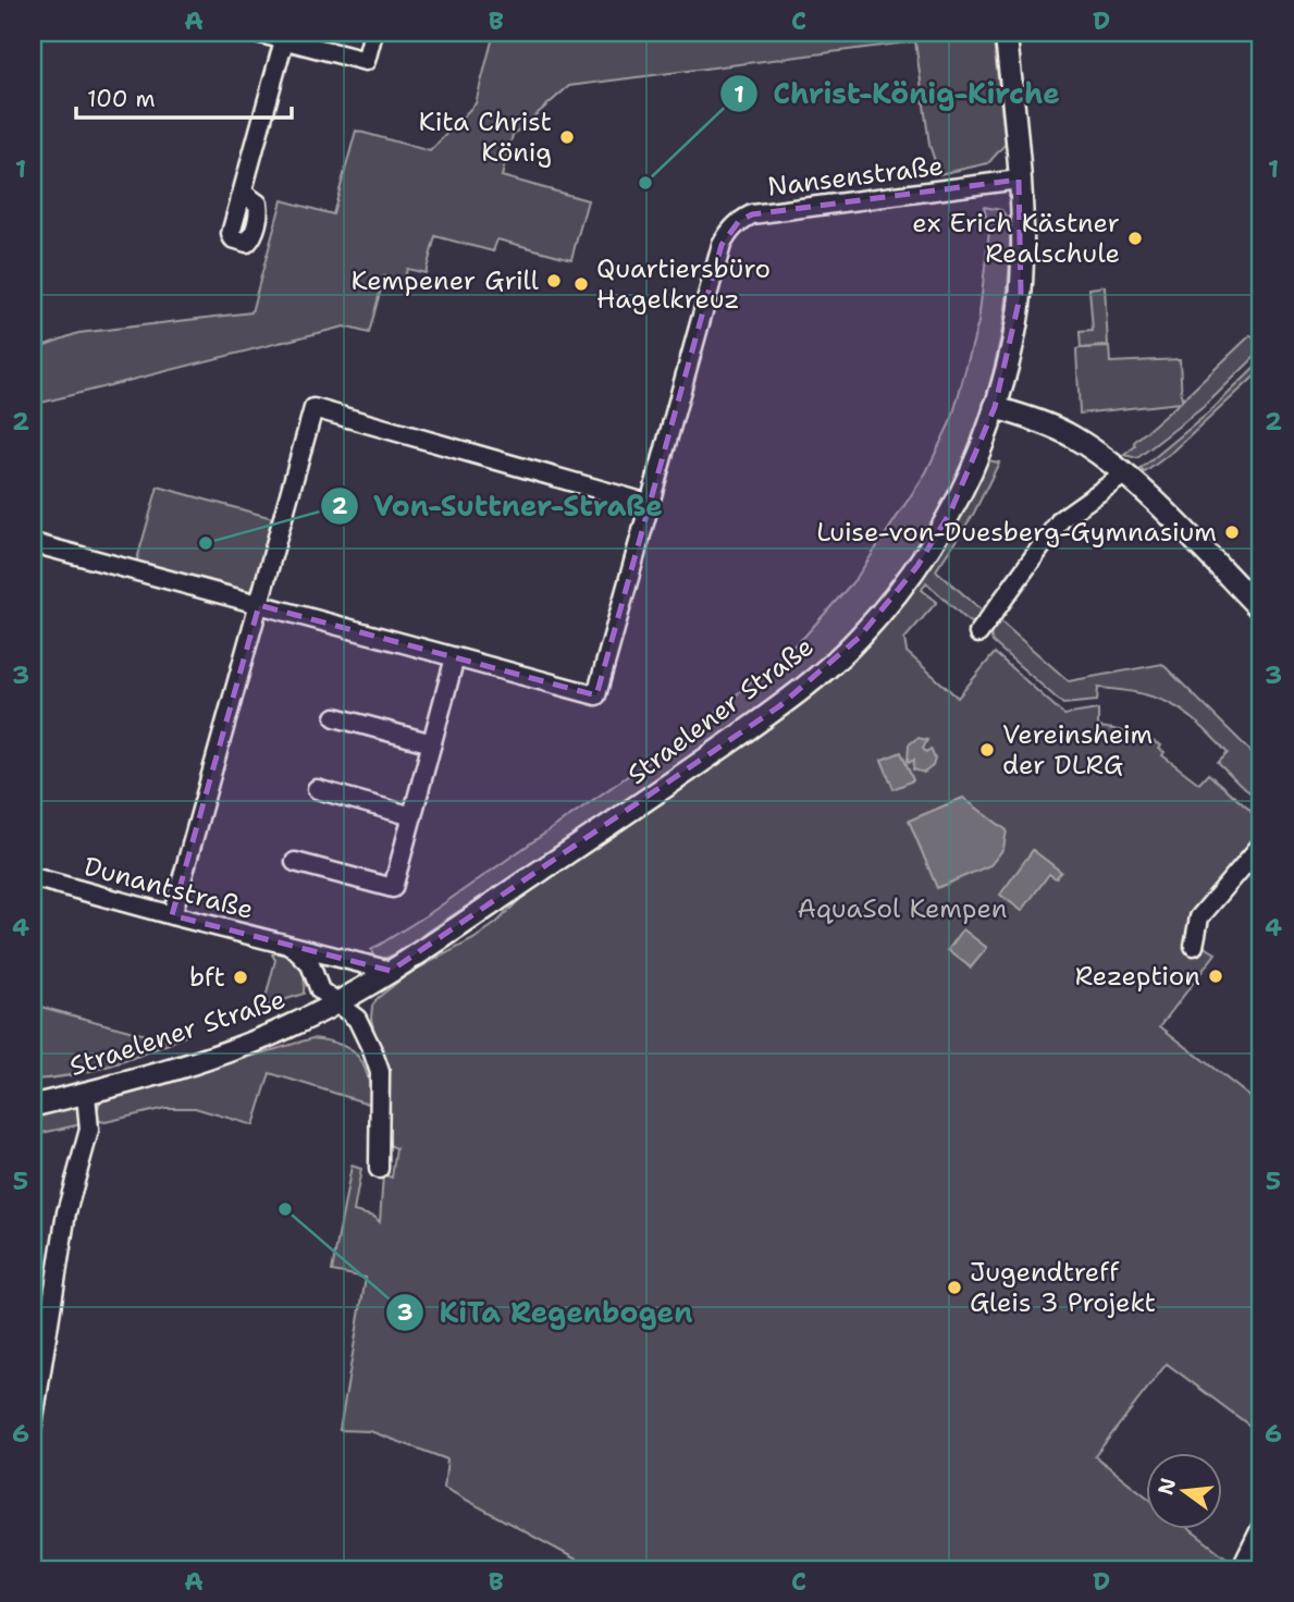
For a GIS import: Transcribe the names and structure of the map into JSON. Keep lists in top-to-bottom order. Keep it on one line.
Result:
{"streets":{"street":["Nansenstraße","Straelener Straße","Dunantstraße"]},"crossings":[["Nansenstraße","Straelener Straße"],["Straelener Straße","Dunantstraße"]],"parks":["AquaSol Kempen"],"places":["Kita Christ König","Christ-König-Kirche","ex Erich Kästner Realschule","Kempener Grill","Quartiersbüro Hagelkreuz","Luise-von-Duesberg-Gymnasium","Von-Suttner-Straße","Vereinsheim der DLRG","Rezeption","bft","KiTa Regenbogen","Jugendtreff Gleis 3 Projekt"],"scale_bar":"100 m","north":"left","grid":{"columns":["A","B","C","D"],"rows":["1","2","3","4","5","6"]}}
